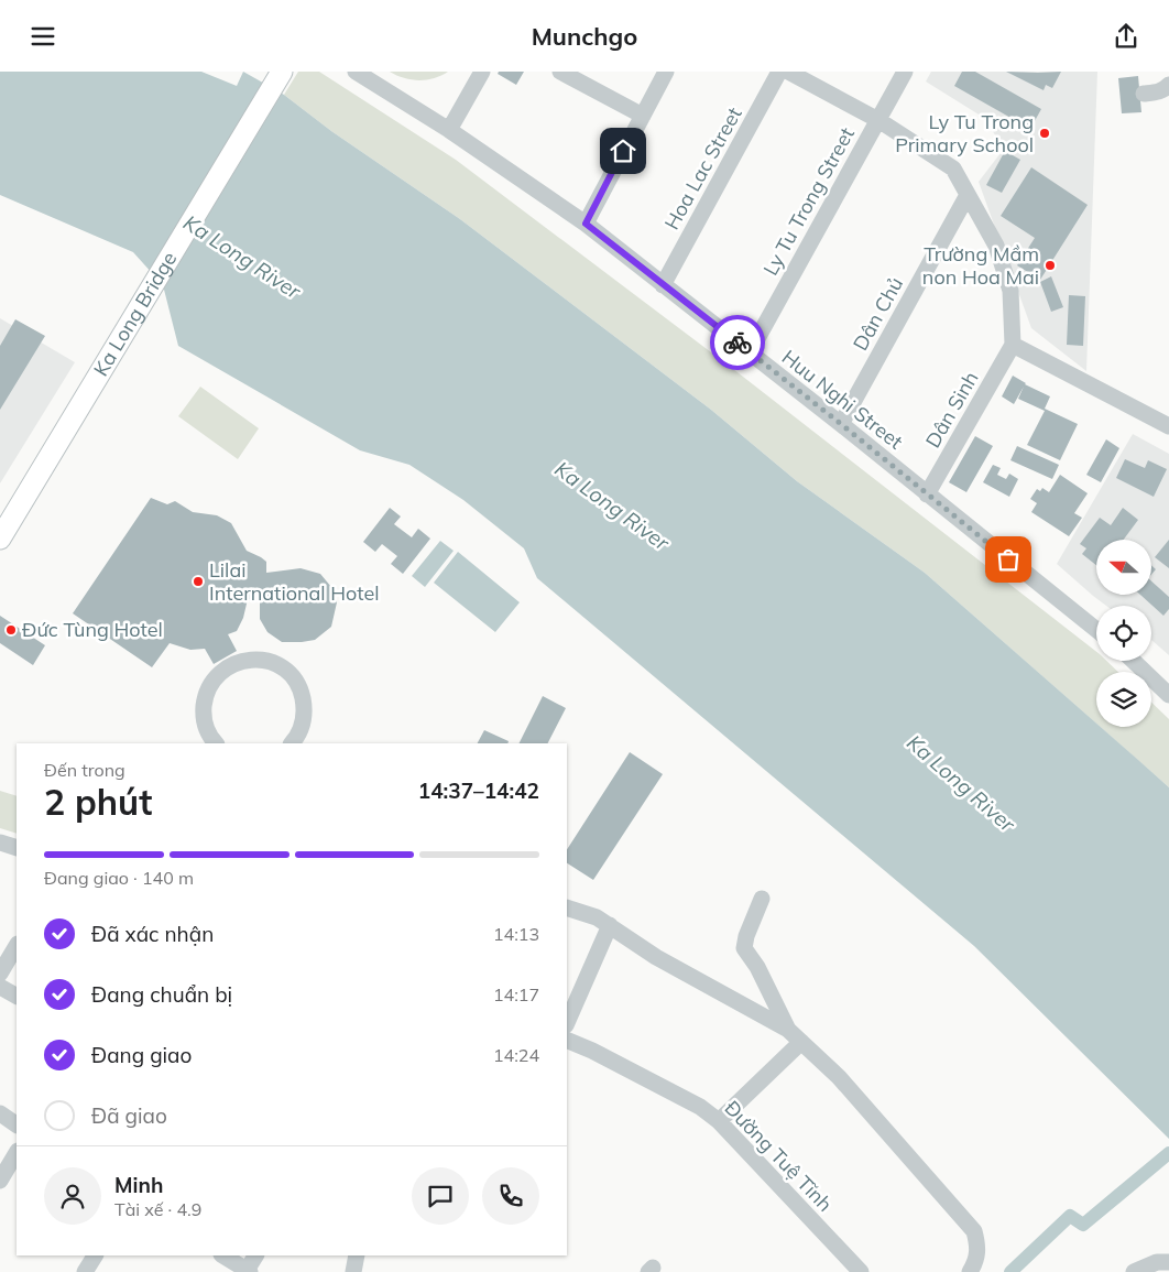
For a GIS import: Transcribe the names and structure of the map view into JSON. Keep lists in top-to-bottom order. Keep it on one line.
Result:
{"streets":{"main road":["Ka Long Bridge"],"street":["Hoa Lac Street","Ly Tu Trong Street","Dân Chủ","Huu Nghi Street","Dân Sinh","Đường Tuệ Tĩnh"]},"crossings":[["Hoa Lac Street","Huu Nghi Street"],["Ly Tu Trong Street","Huu Nghi Street"],["Dân Chủ","Huu Nghi Street"],["Huu Nghi Street","Dân Sinh"]],"water":["Ka Long River"],"places":["Ly Tu Trong Primary School","Trường Mầm non Hoa Mai","Lilai International Hotel","Đức Tùng Hotel"],"north":"left","page":{"header":"Munchgo","heading":["2 phút","Đến trong","14:37–14:42"],"panel":["Minh","Tài xế · 4.9"],"bar":"Đang giao · 140 m","list":[["Đã xác nhận","14:13"],["Đang chuẩn bị","14:17"],["Đang giao","14:24"],"Đã giao"]}}
